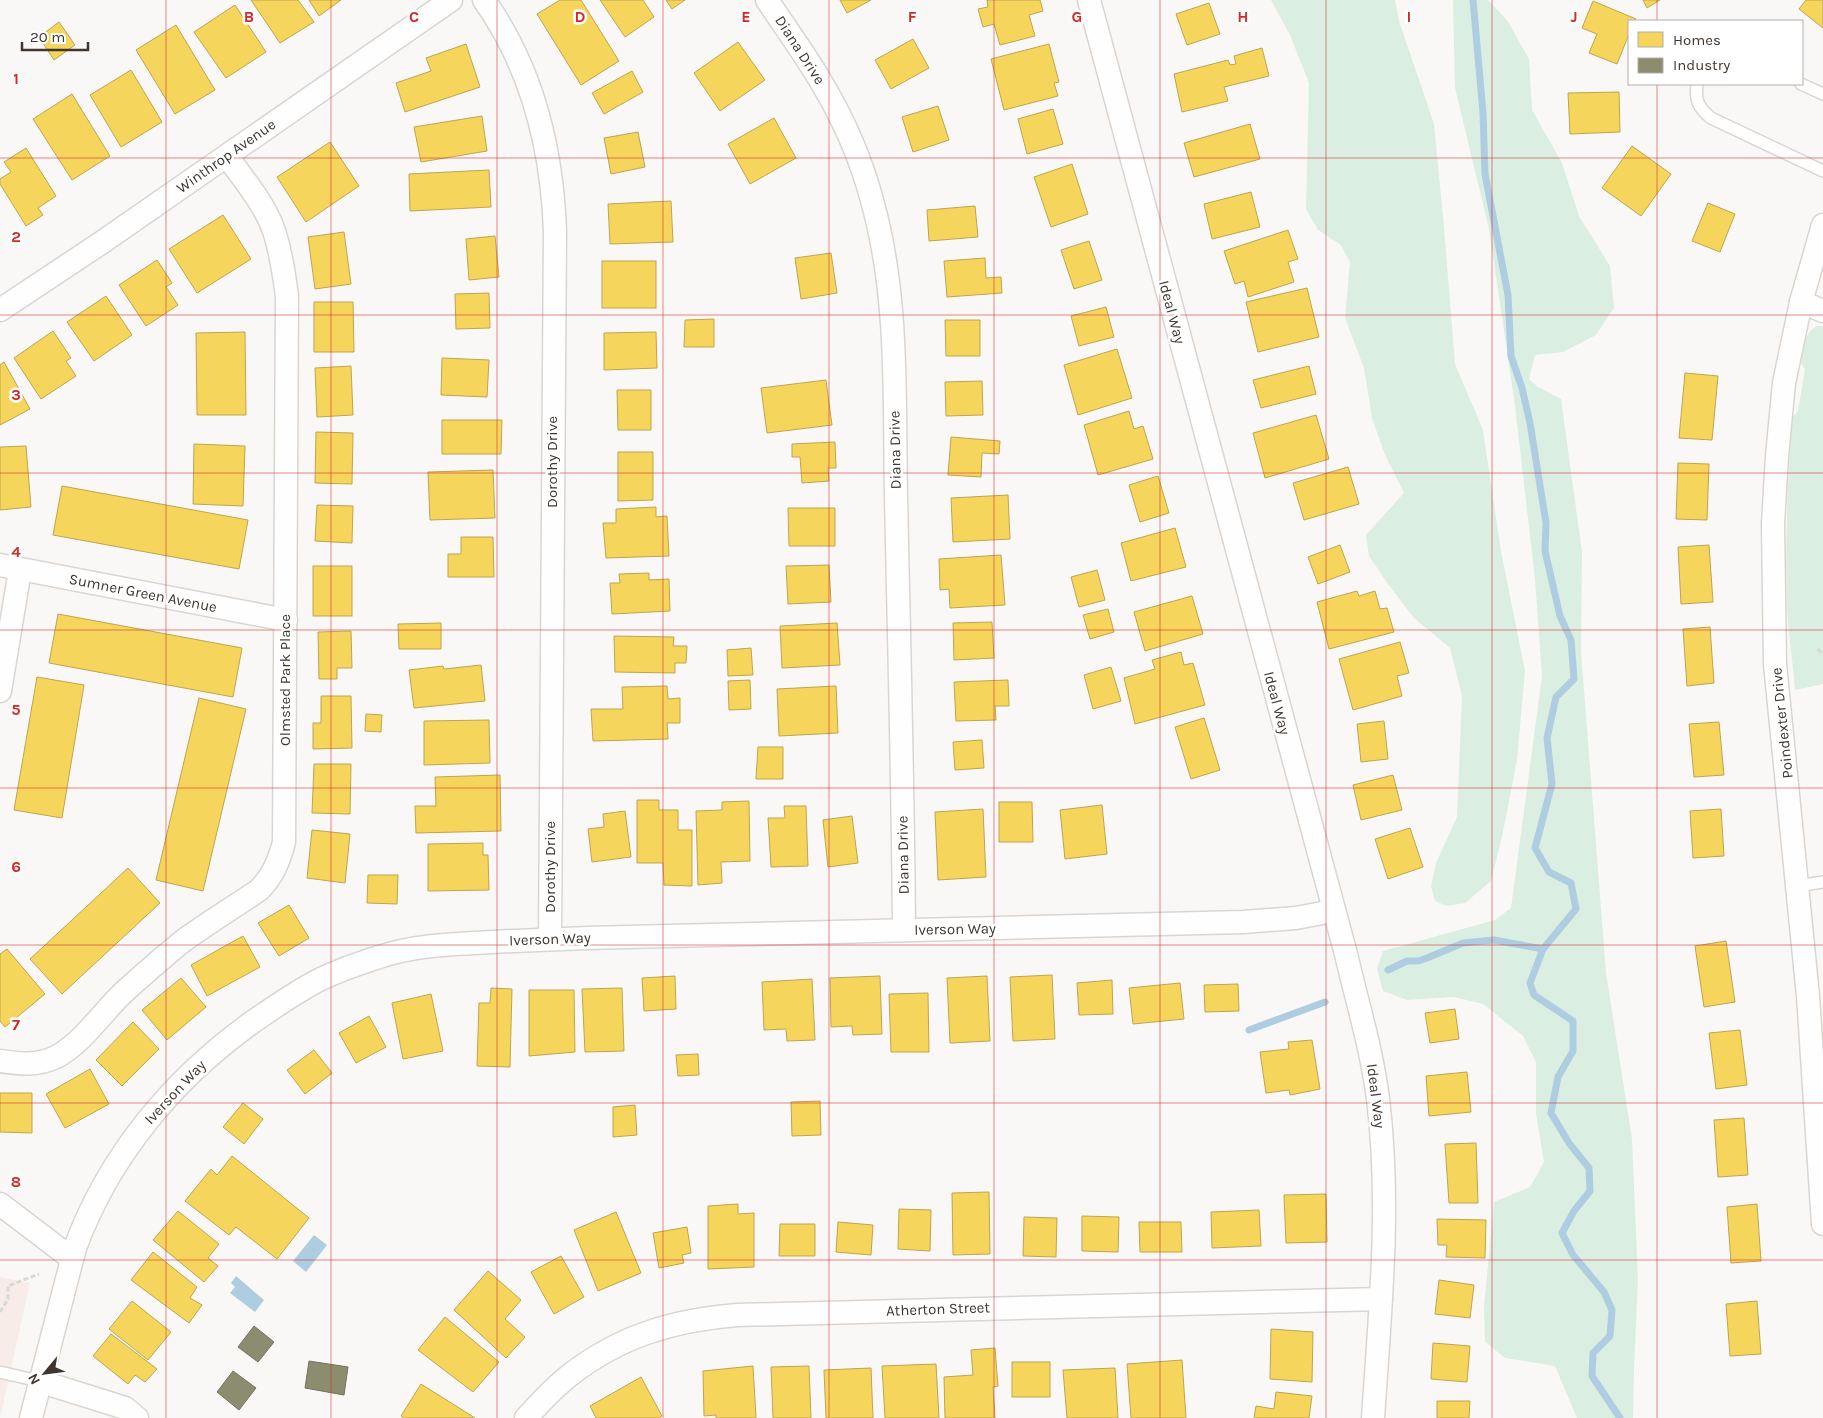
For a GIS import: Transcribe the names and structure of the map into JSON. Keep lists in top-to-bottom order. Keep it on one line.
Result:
{"streets":{"street":["Diana Drive","Winthrop Avenue","Ideal Way","Dorothy Drive","Sumner Green Avenue","Olmsted Park Place","Poindexter Drive","Iverson Way","Atherton Street"]},"crossings":[["Diana Drive","Iverson Way"],["Winthrop Avenue","Olmsted Park Place"],["Ideal Way","Iverson Way"],["Ideal Way","Atherton Street"],["Dorothy Drive","Iverson Way"],["Sumner Green Avenue","Olmsted Park Place"]],"legend":["Homes","Industry"],"scale_bar":"20 m","north":"bottom left","grid":{"columns":["B","C","D","E","F","G","H","I","J"],"rows":["1","2","3","4","5","6","7","8"]}}
